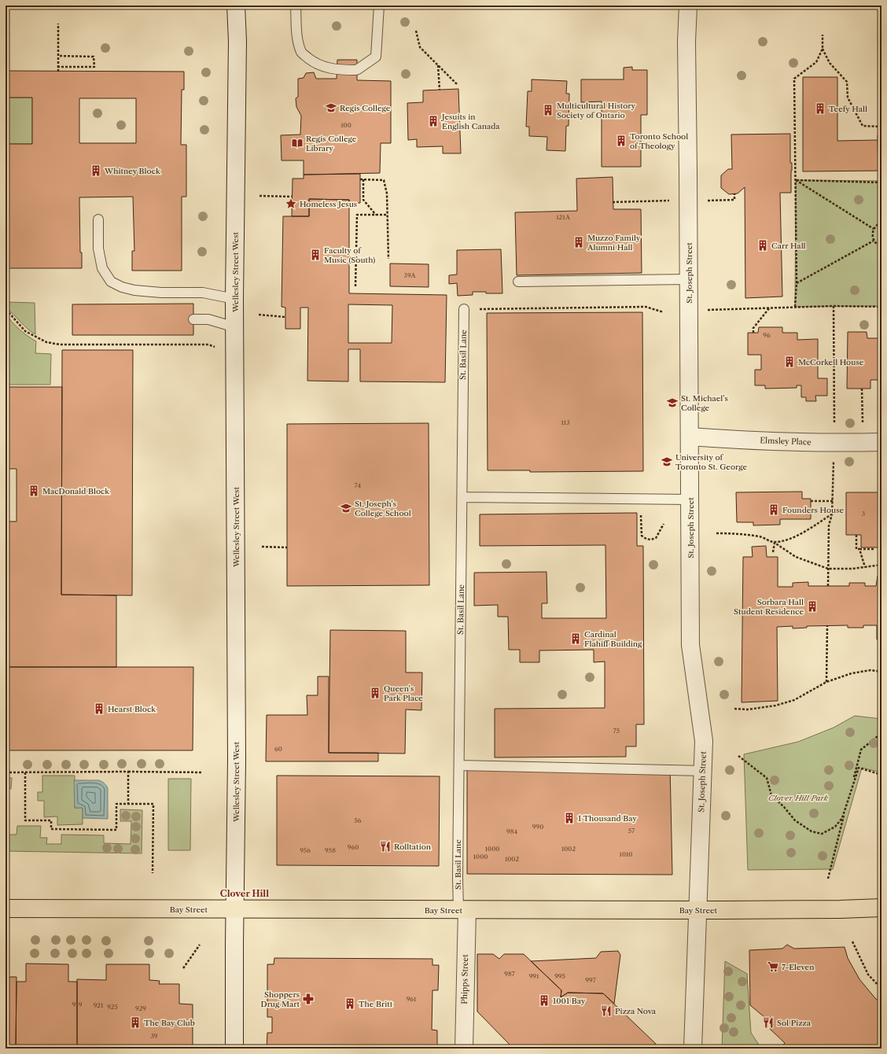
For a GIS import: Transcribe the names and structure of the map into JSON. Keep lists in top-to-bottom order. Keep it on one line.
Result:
{"streets":{"main road":["Bay Street"],"street":["Wellesley Street West","St. Joseph Street","Elmsley Place","Phipps Street"],"lane":["St. Basil Lane"]},"crossings":[["Wellesley Street West","Bay Street"],["St. Joseph Street","Elmsley Place"],["St. Joseph Street","Bay Street"],["St. Basil Lane","Bay Street"],["St. Basil Lane","Phipps Street"],["Bay Street","Phipps Street"]],"districts":["Clover Hill"],"parks":["Clover Hill Park"],"places":{"school or university":["Regis College","St. Michael's College","University of Toronto St. George","St. Joseph's College School"],"building":["Teefy Hall","Multicultural History Society of Ontario","Jesuits in English Canada","Toronto School of Theology","Whitney Block","Muzzo Family Alumni Hall","Carr Hall","Faculty of Music (South)","McCorkell House","MacDonald Block","Founders House","Sorbara Hall Student Residence","Cardinal Flahiff Building","Queen's Park Place","Hearst Block","1 Thousand Bay","1001 Bay","The Britt","The Bay Club"],"library":["Regis College Library"],"place":["Homeless Jesus"],"restaurant":["Rolltation","Pizza Nova","Sol Pizza"],"supermarket":["7-Eleven"],"pharmacy":["Shoppers Drug Mart"]},"house_numbers":["100","121A","39A","96","113","74","3","75","60","56","990","57","984","960","1000","1002","956","958","1010","1000","1002","987","991","995","997","961","919","921","925","929","39"]}
